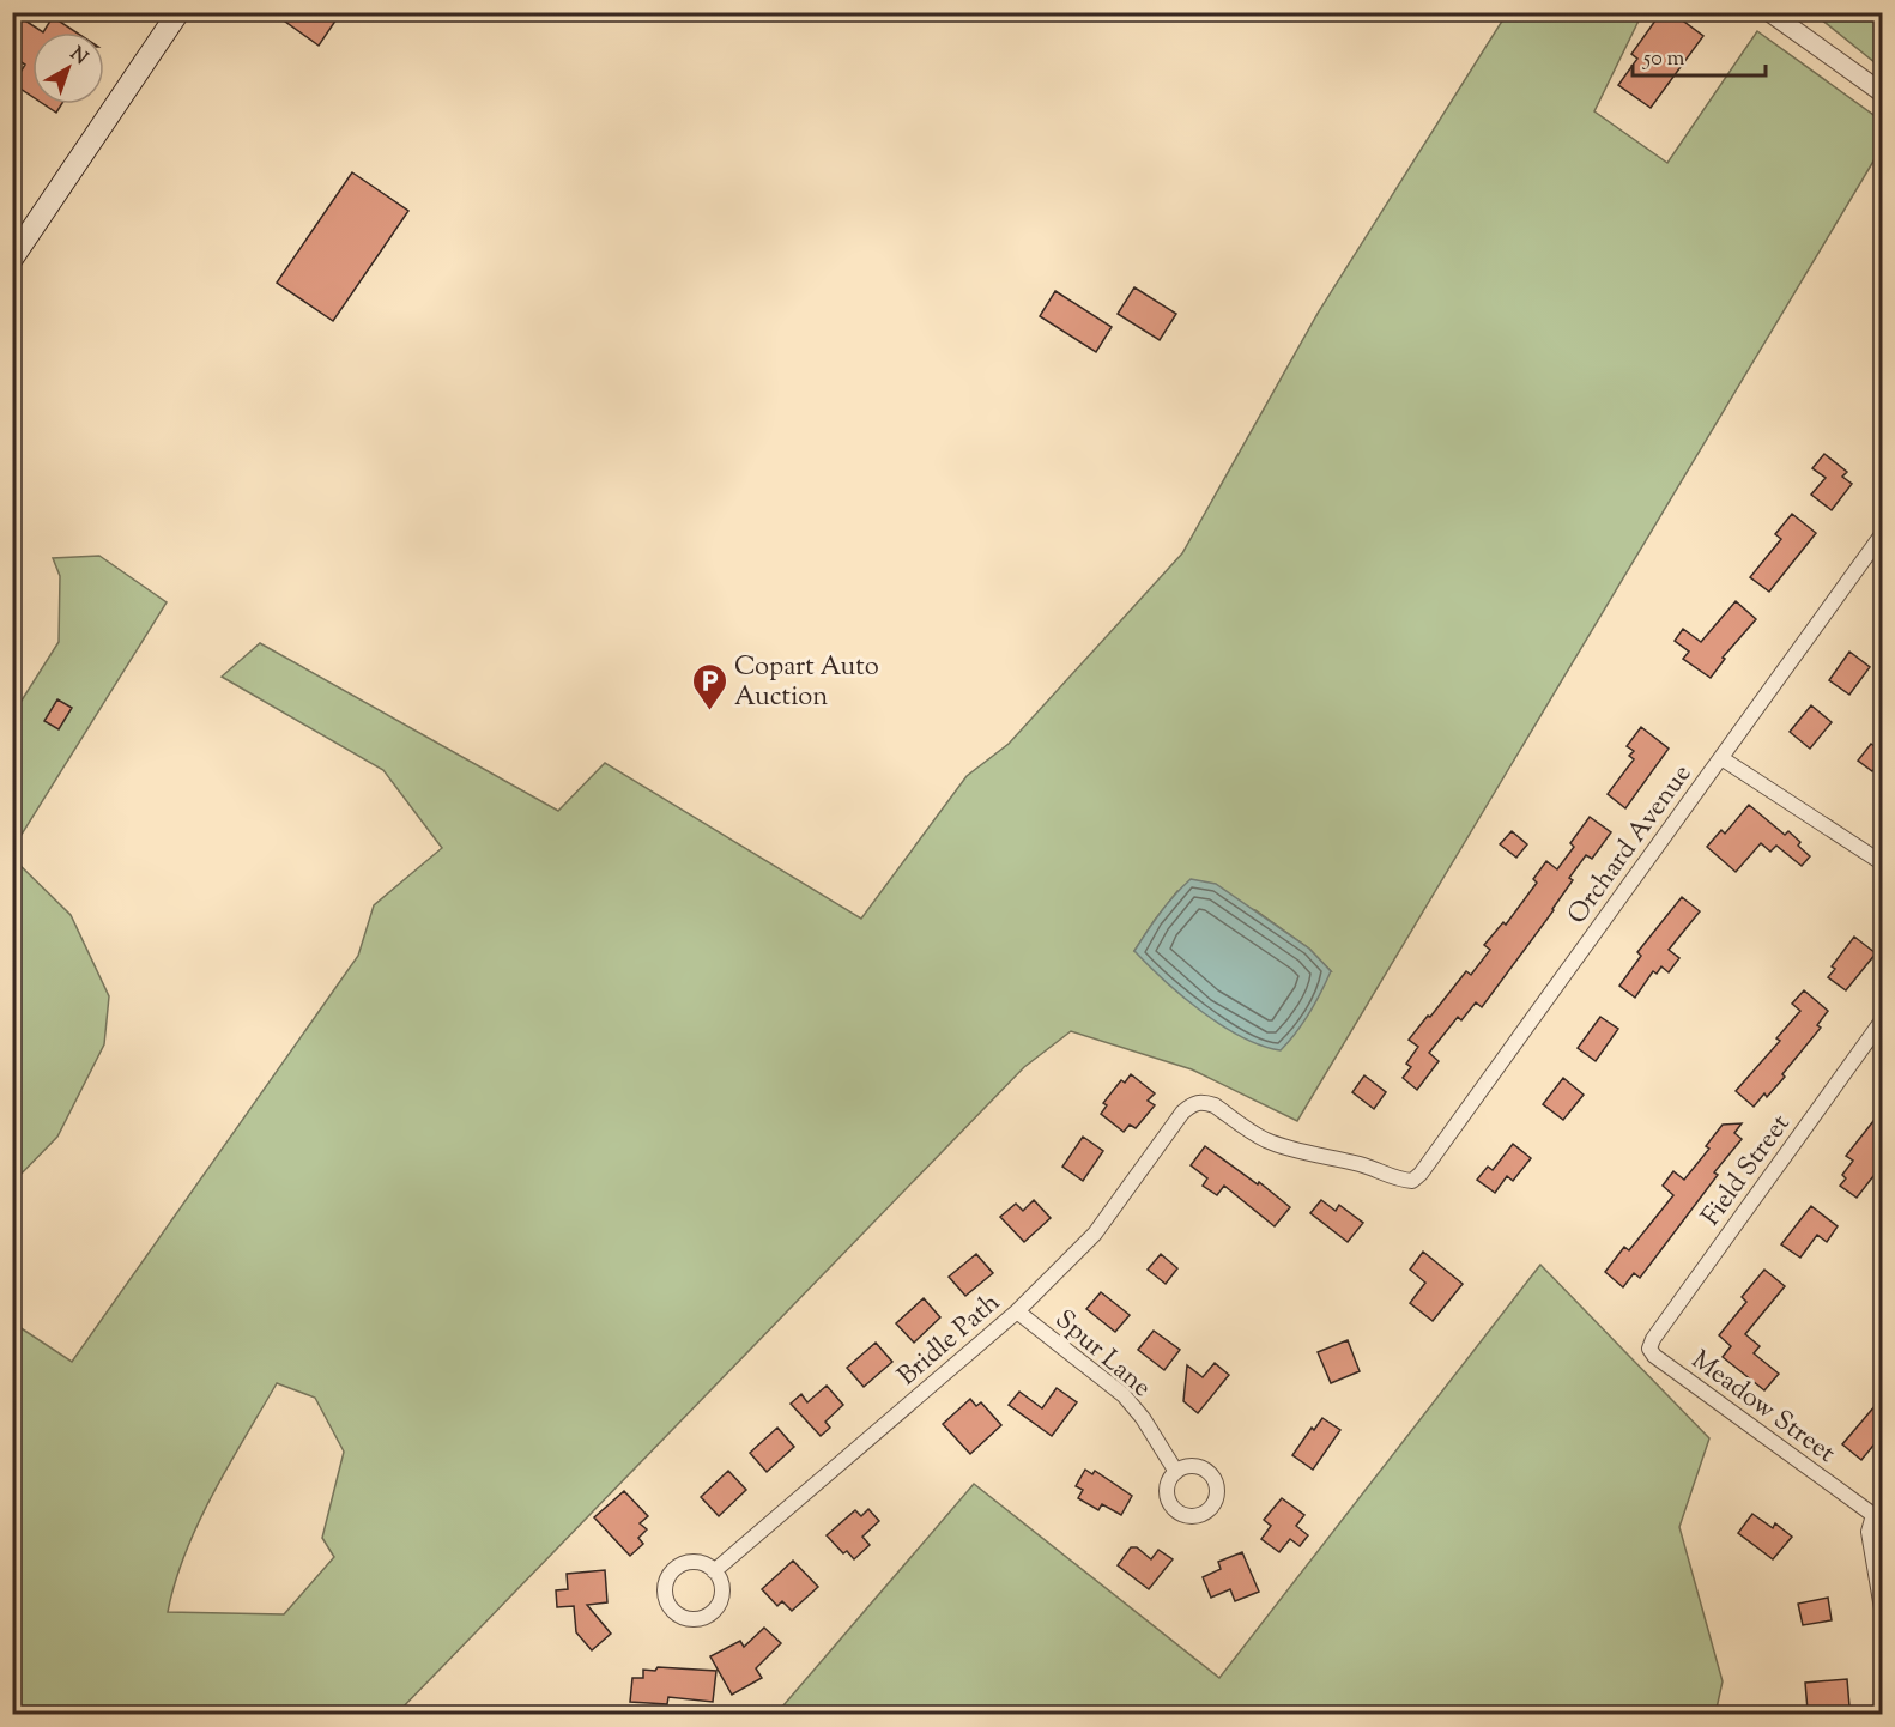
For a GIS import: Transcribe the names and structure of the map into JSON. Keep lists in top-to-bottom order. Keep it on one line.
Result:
{"streets":{"street":["Orchard Avenue","Field Street","Bridle Path","Spur Lane","Meadow Street"]},"crossings":[["Orchard Avenue","Bridle Path"],["Field Street","Meadow Street"],["Bridle Path","Spur Lane"]],"places":{"parking":["Copart Auto Auction"]},"scale_bar":"50 m","north":"top right"}
